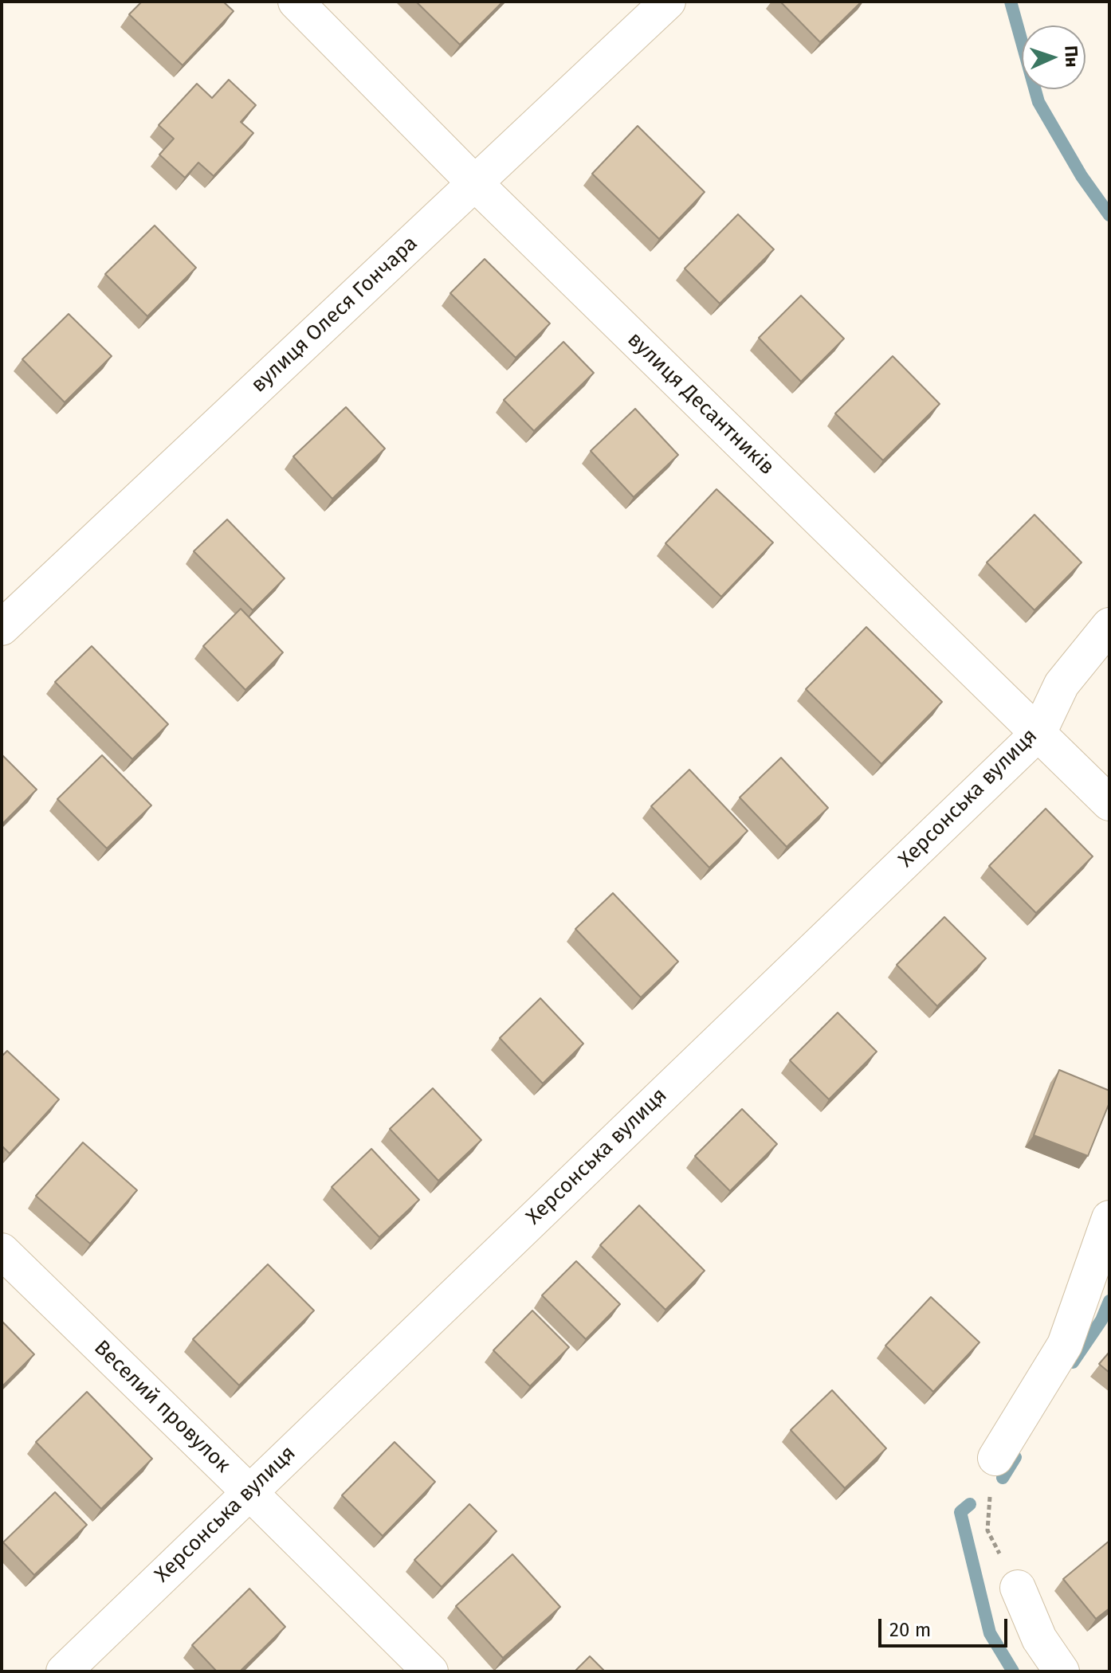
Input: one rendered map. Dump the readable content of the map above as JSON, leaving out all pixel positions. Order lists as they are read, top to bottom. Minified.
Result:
{"streets":{"street":["вулиця Олеся Гончара","вулиця Десантників","Херсонська вулиця","Веселий провулок"]},"crossings":[["вулиця Олеся Гончара","вулиця Десантників"],["вулиця Десантників","Херсонська вулиця"],["Херсонська вулиця","Веселий провулок"]],"scale_bar":"20 m","north":"right"}
